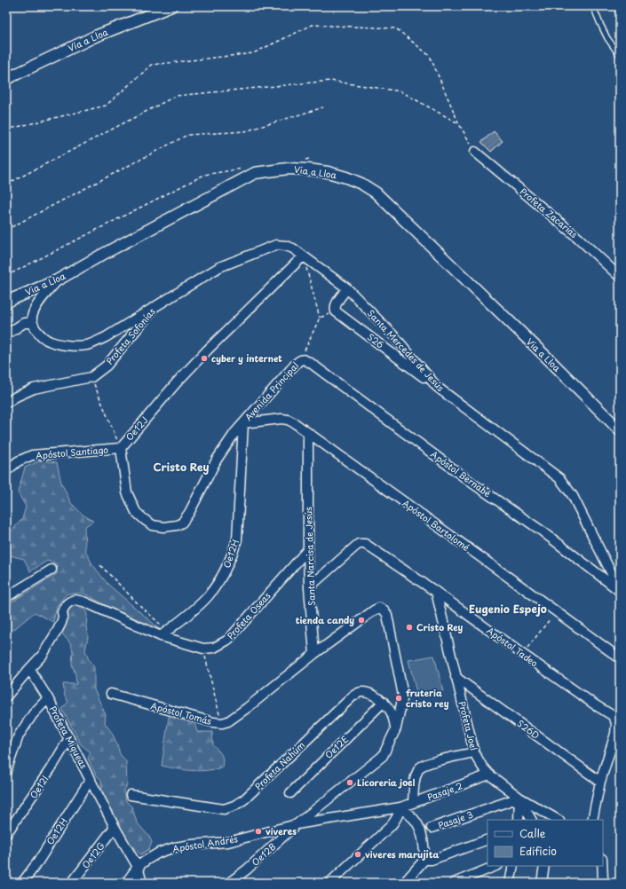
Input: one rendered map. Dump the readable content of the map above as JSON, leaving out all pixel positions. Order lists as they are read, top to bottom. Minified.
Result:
{"streets":{"street":["Vía a Lloa","Via a Lloa","Profeta Zacarías","Profeta Sofonías","S26","Santa Mercedes de Jesús","Avenida Principal","Oe12J","Apóstol Santiago","Apóstol Bernabé","Apóstol Bartolomé","Oe12H","Santa Narcisa de Jesús","Profeta Oseas","Apóstol Tadeo","Apóstol Tomás","Profeta Joel","S26D","Profeta Miqueas","Oe12E","Profeta Nahúm","Oe12l","Pasaje 2","Pasaje 3","Apóstol Andrés","Oe12B","Oe12G"]},"crossings":[["Profeta Sofonías","Santa Mercedes de Jesús"],["S26","Santa Mercedes de Jesús"],["Santa Mercedes de Jesús","Oe12J"],["Santa Mercedes de Jesús","Apóstol Bernabé"],["Avenida Principal","Oe12J"],["Avenida Principal","Apóstol Bernabé"],["Avenida Principal","Apóstol Bartolomé"],["Avenida Principal","Oe12H"],["Oe12J","Apóstol Santiago"],["Oe12J","Apóstol Bartolomé"],["Oe12J","Oe12H"],["Apóstol Bartolomé","Oe12H"],["Apóstol Bartolomé","Santa Narcisa de Jesús"],["Oe12H","Profeta Oseas"],["Oe12H","Profeta Miqueas"],["Santa Narcisa de Jesús","Profeta Oseas"],["Santa Narcisa de Jesús","Apóstol Tadeo"],["Santa Narcisa de Jesús","Apóstol Tomás"],["Profeta Oseas","Profeta Miqueas"],["Apóstol Tadeo","Profeta Joel"],["Apóstol Tadeo","S26D"],["Profeta Joel","S26D"],["Profeta Joel","Pasaje 2"],["Profeta Joel","Pasaje 3"],["Profeta Miqueas","Oe12l"],["Profeta Miqueas","Apóstol Andrés"],["Profeta Miqueas","Oe12G"],["Oe12E","Profeta Nahúm"],["Apóstol Andrés","Oe12B"]],"districts":["Cristo Rey","Eugenio Espejo"],"places":["cyber y internet","tienda candy","Cristo Rey","fruteria cristo rey","Licoreria joel","viveres","viveres marujita"],"legend":["Calle","Edificio"]}
